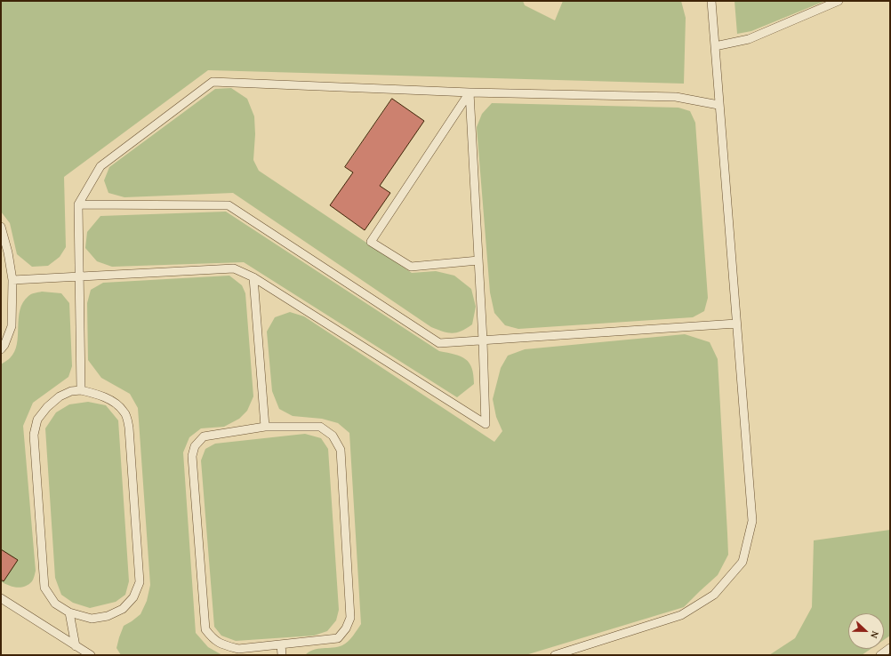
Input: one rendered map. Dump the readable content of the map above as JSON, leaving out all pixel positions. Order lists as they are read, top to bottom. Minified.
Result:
{"north":"right"}
